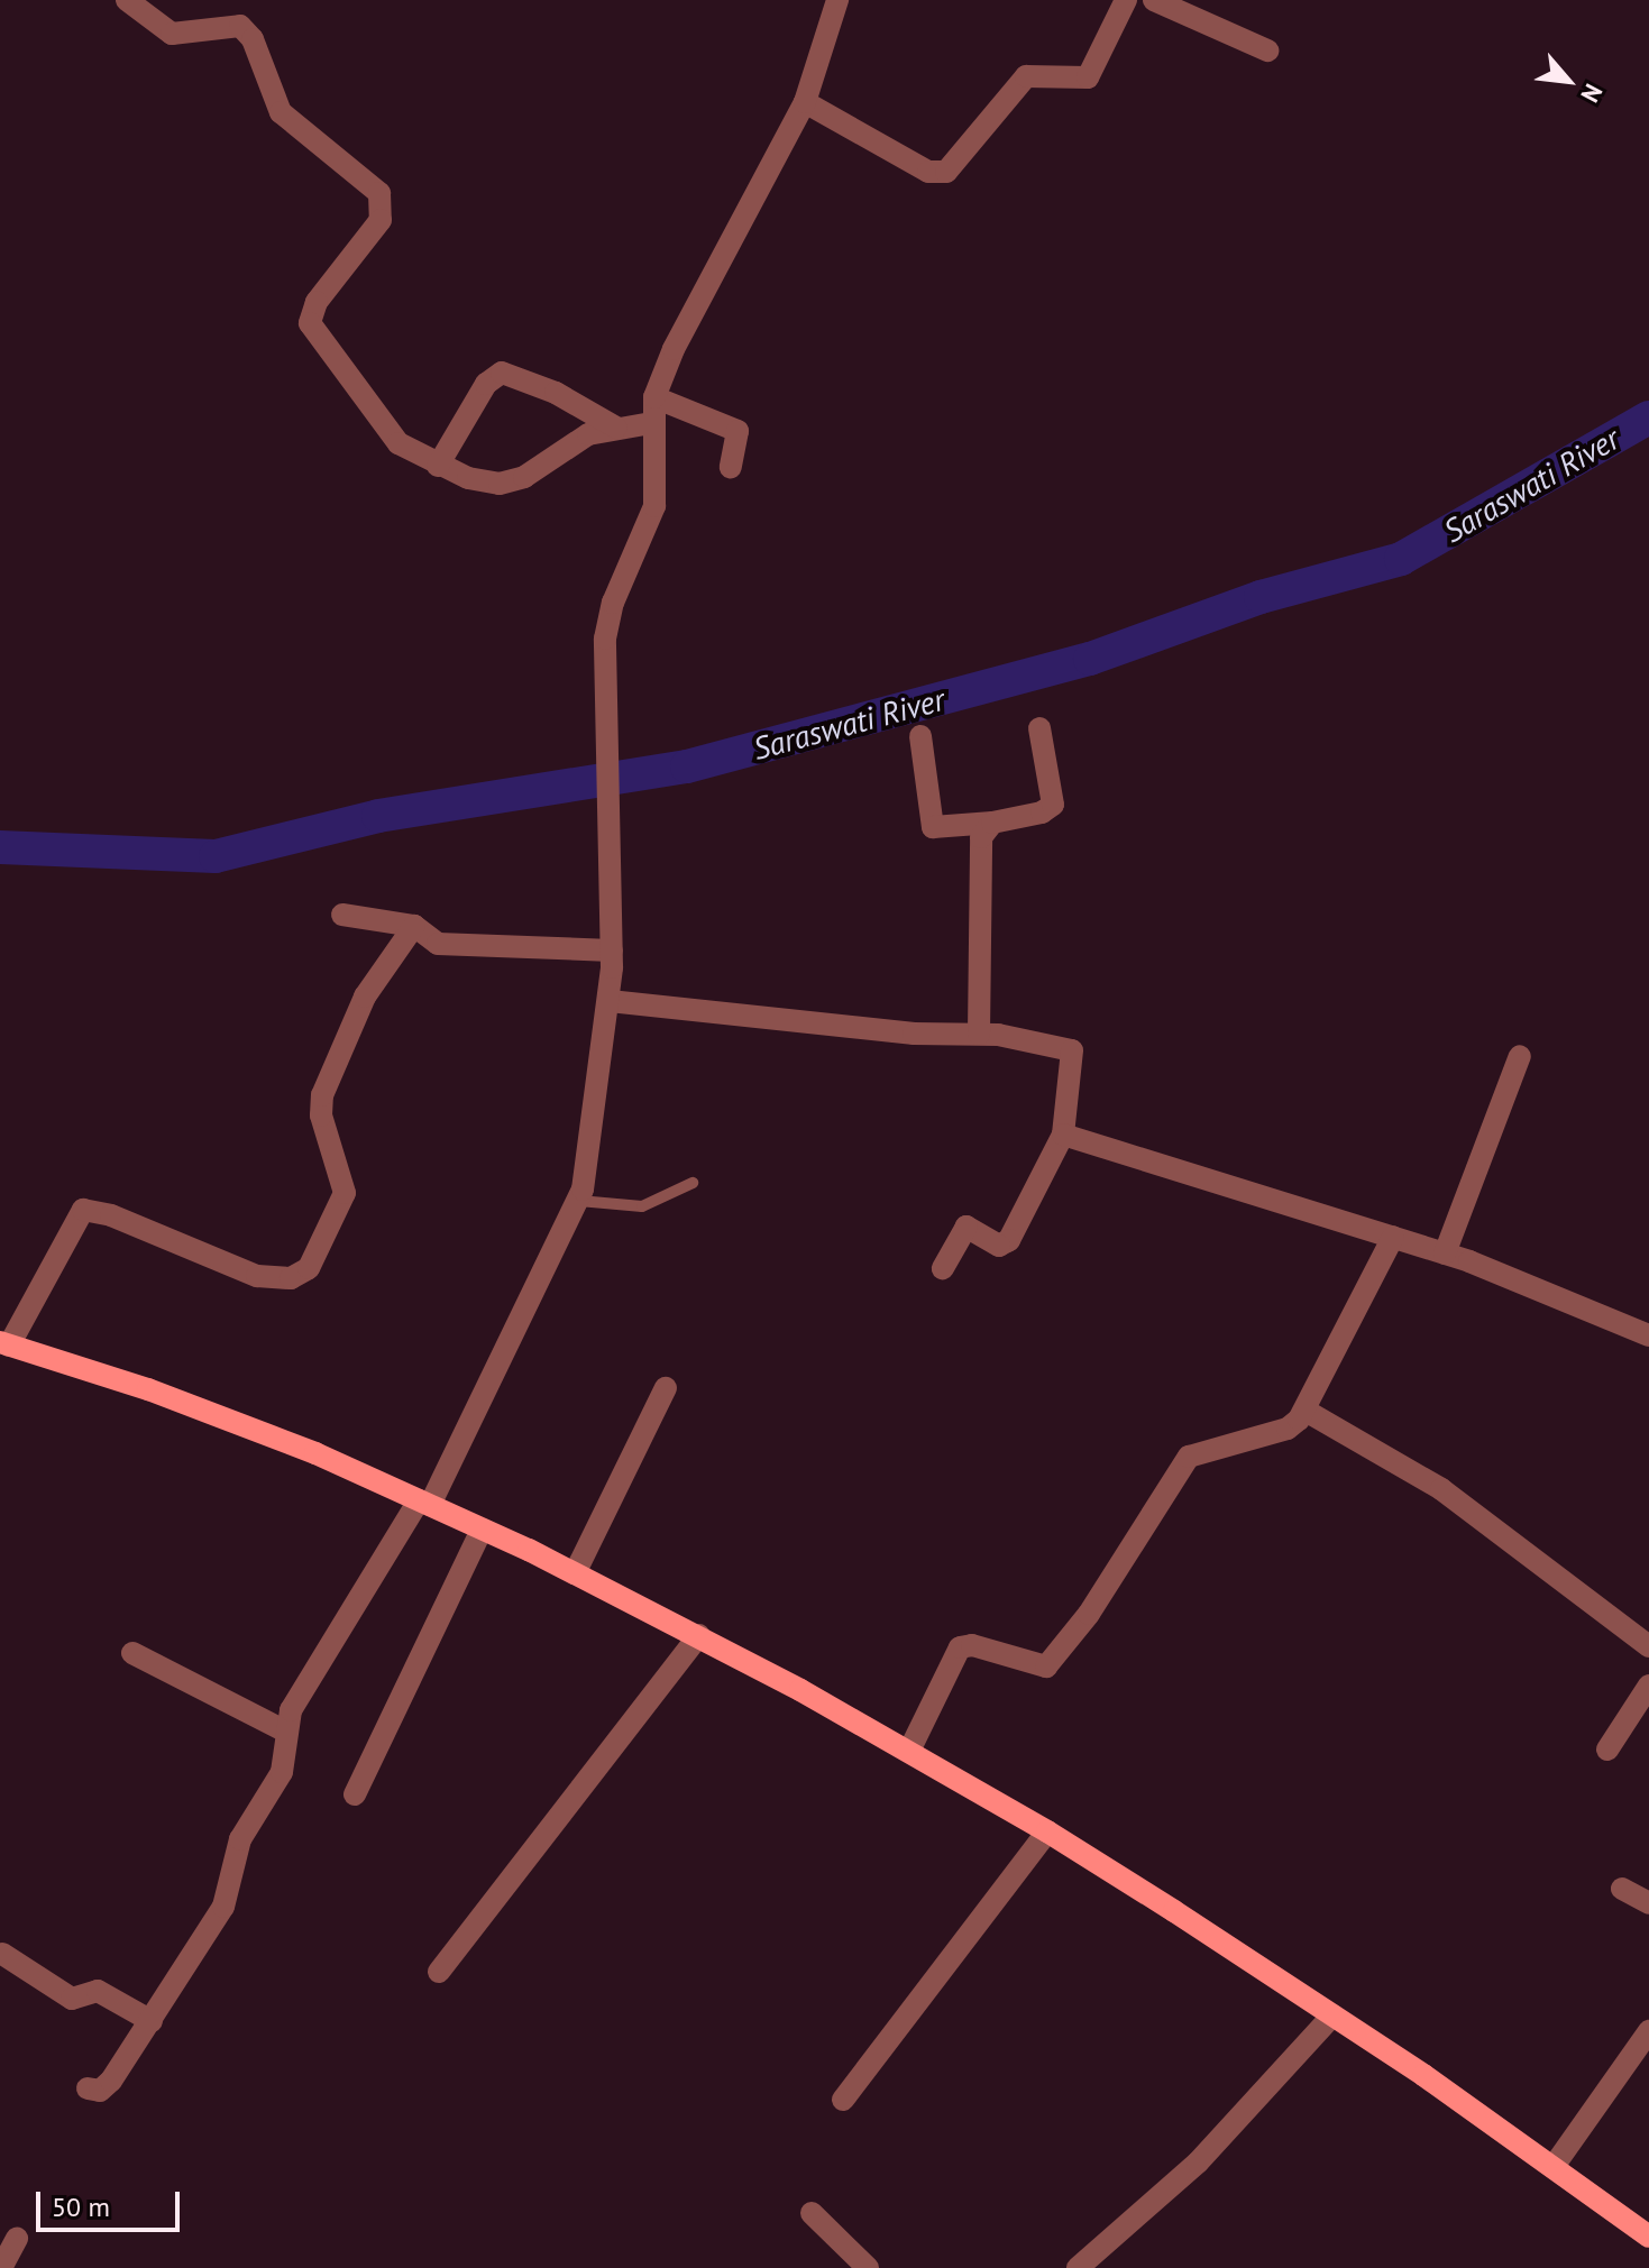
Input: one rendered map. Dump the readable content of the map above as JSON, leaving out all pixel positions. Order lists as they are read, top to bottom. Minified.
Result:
{"water":["Saraswati River"],"scale_bar":"50 m","north":"bottom right"}
